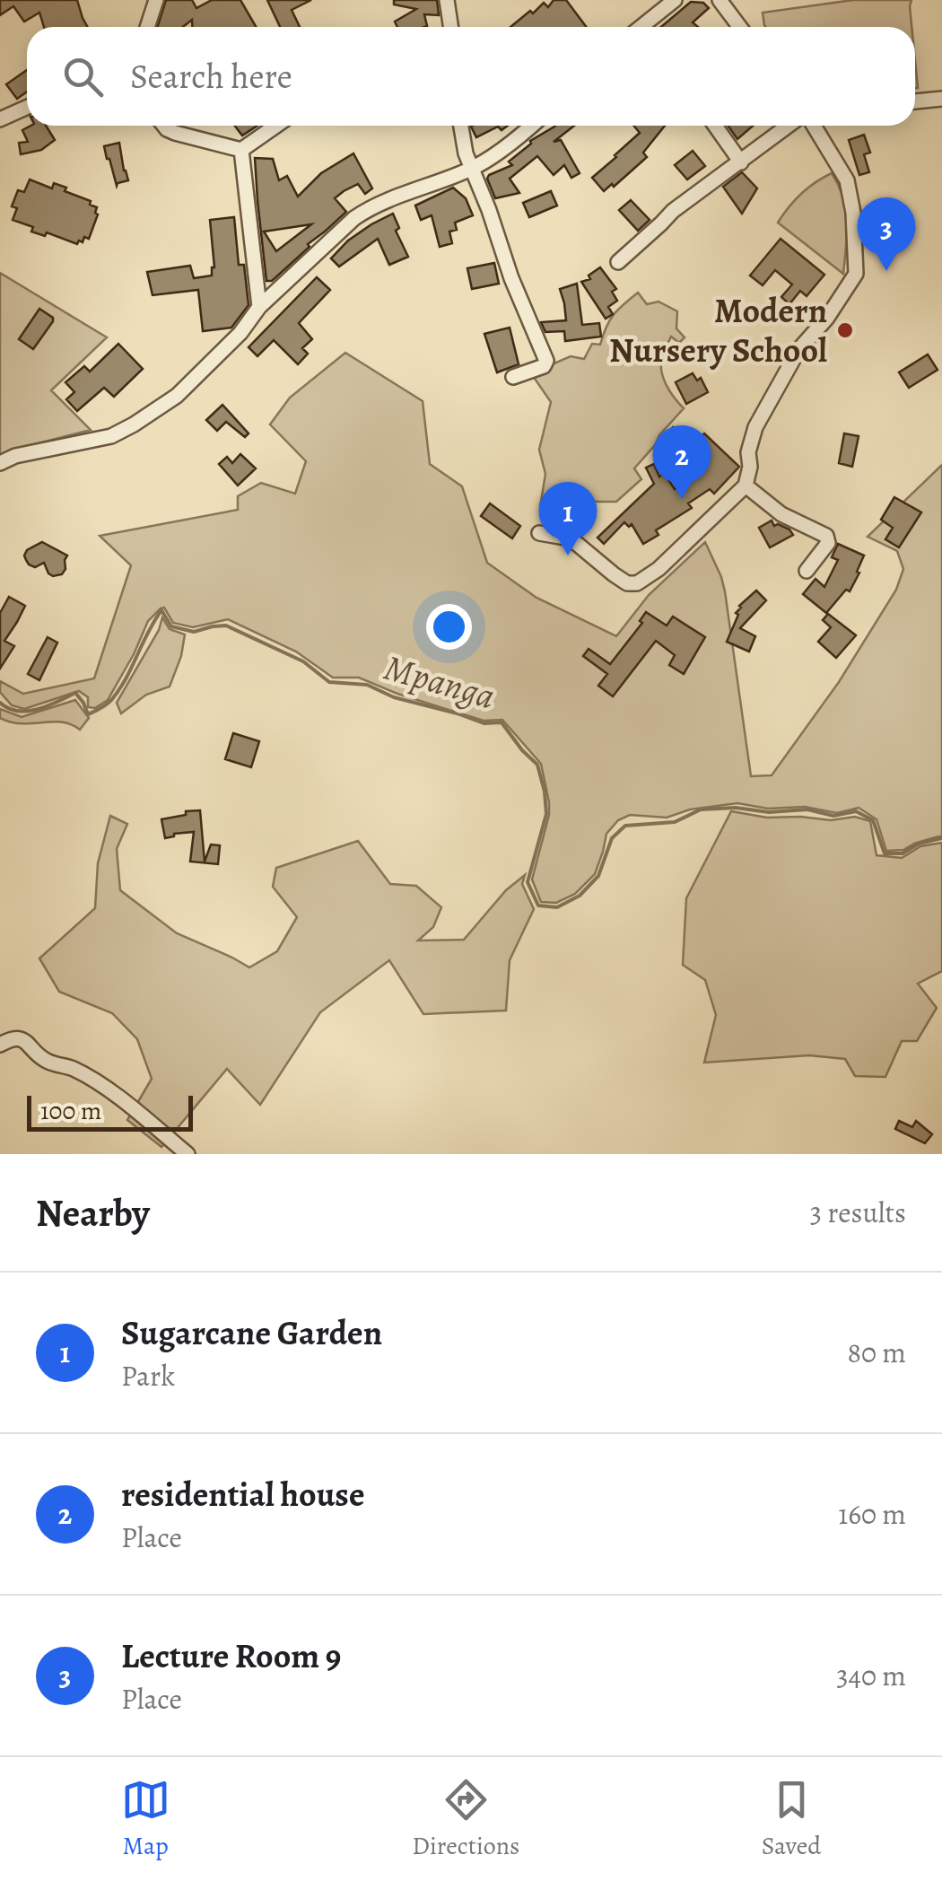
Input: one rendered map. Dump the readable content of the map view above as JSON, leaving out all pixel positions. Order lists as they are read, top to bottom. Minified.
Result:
{"water":["Mpanga"],"places":["Modern Nursery School"],"scale_bar":"100 m","page":{"search":"Search here","pins":["3","2","1"],"scale":"100 m","heading":["Nearby","3 results"],"list":[{"mark":"1","name":"Sugarcane Garden","note":"Park","value":"80 m"},{"mark":"2","name":"residential house","note":"Place","value":"160 m"},{"mark":"3","name":"Lecture Room 9","note":"Place","value":"340 m"}],"nav":["Map","Directions","Saved"]}}
